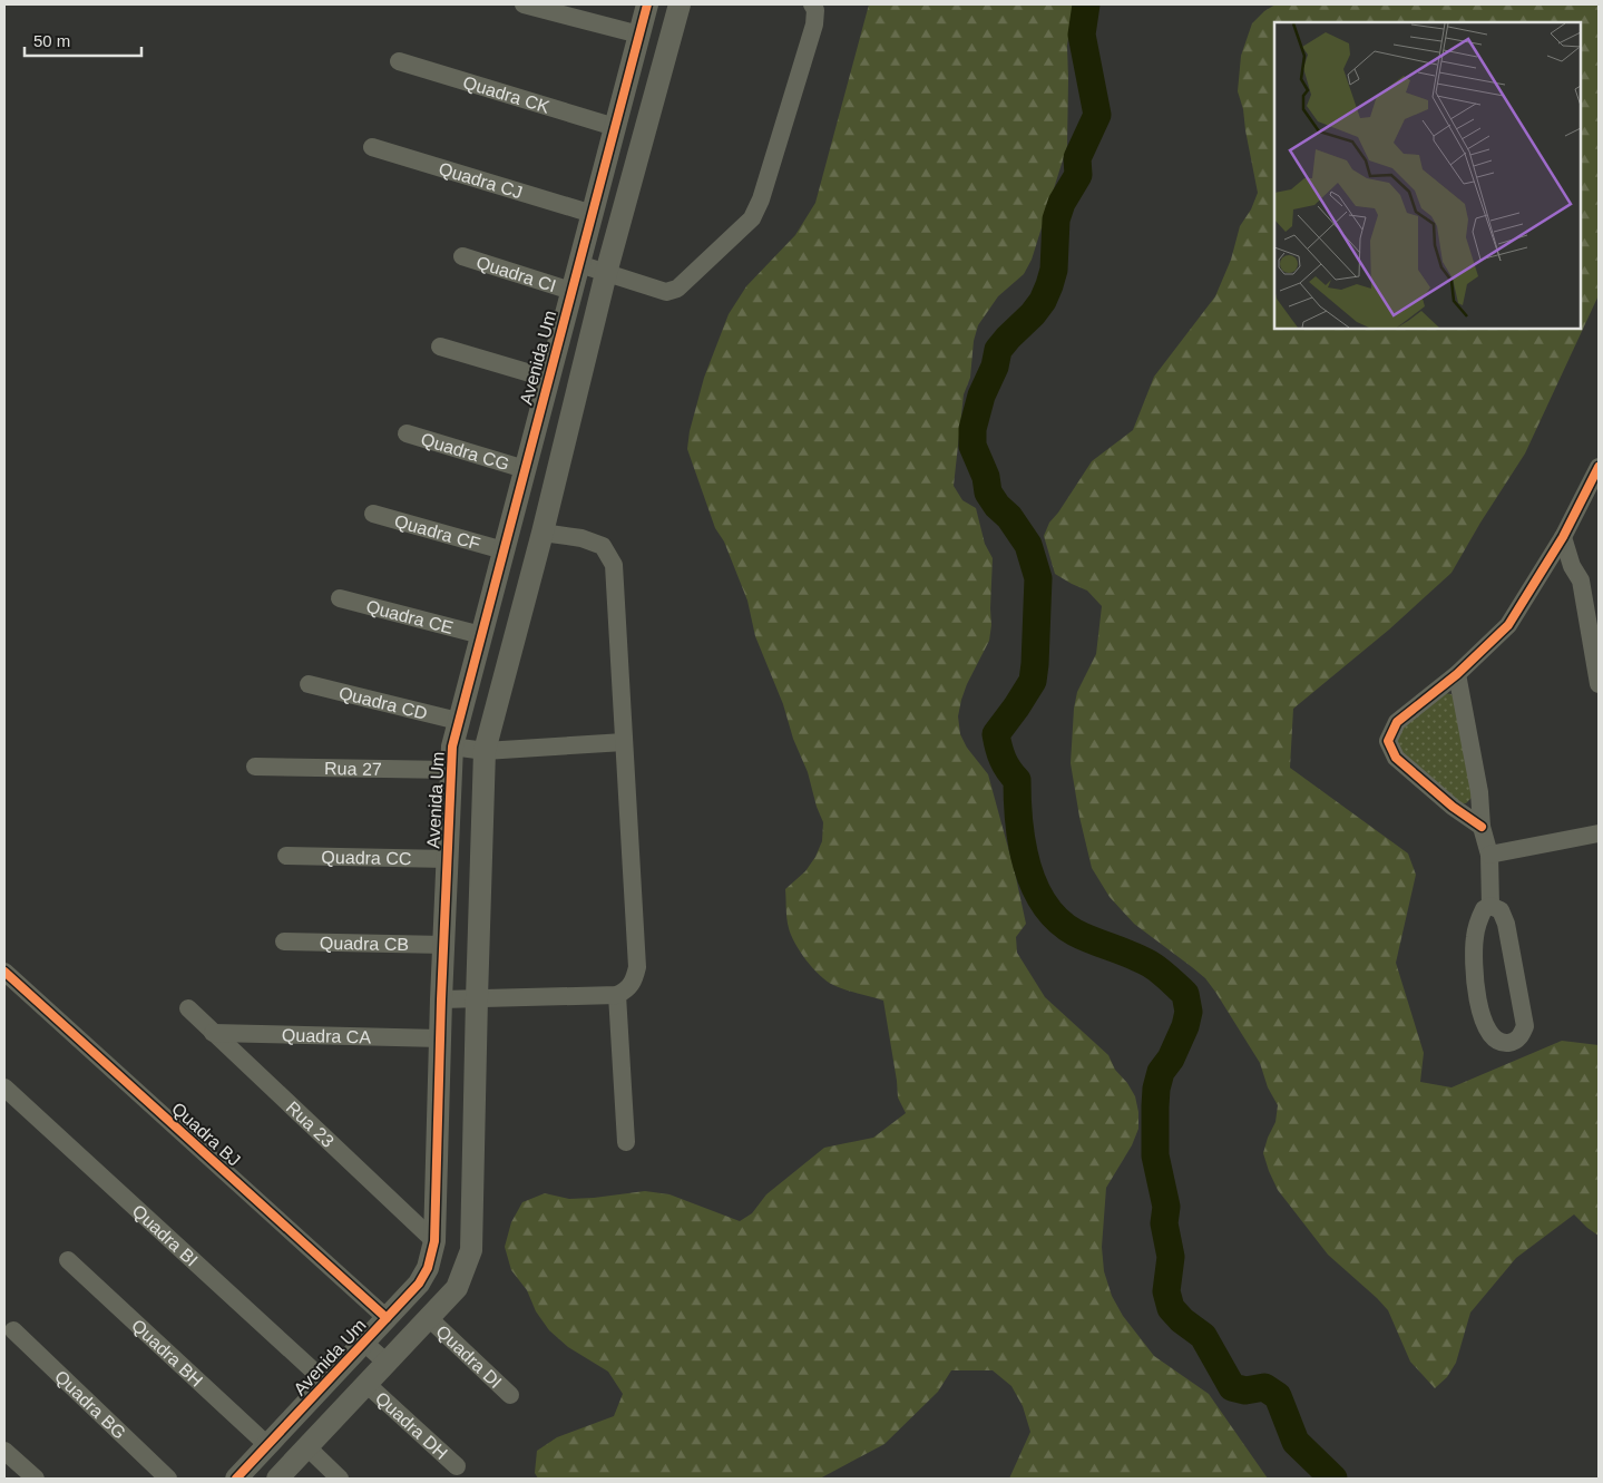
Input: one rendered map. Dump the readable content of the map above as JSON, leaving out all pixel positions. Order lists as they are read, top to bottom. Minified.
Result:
{"streets":{"street":["Quadra CK","Quadra CJ","Quadra CI","Avenida Um","Quadra CG","Quadra CF","Quadra CE","Quadra CD","Rua 27","Quadra CC","Quadra CB","Quadra CA","Rua 23","Quadra BJ","Quadra BI","Quadra BH","Quadra DI","Quadra BG","Quadra DH"]},"crossings":[["Quadra CK","Avenida Um"],["Quadra CJ","Avenida Um"],["Quadra CI","Avenida Um"],["Avenida Um","Quadra CG"],["Avenida Um","Quadra CF"],["Avenida Um","Quadra CE"],["Avenida Um","Quadra CD"],["Avenida Um","Rua 27"],["Avenida Um","Quadra CC"],["Avenida Um","Quadra CB"],["Avenida Um","Quadra CA"],["Avenida Um","Rua 23"],["Avenida Um","Quadra BJ"],["Avenida Um","Quadra BI"],["Avenida Um","Quadra BH"],["Quadra CA","Rua 23"]],"scale_bar":"50 m"}
